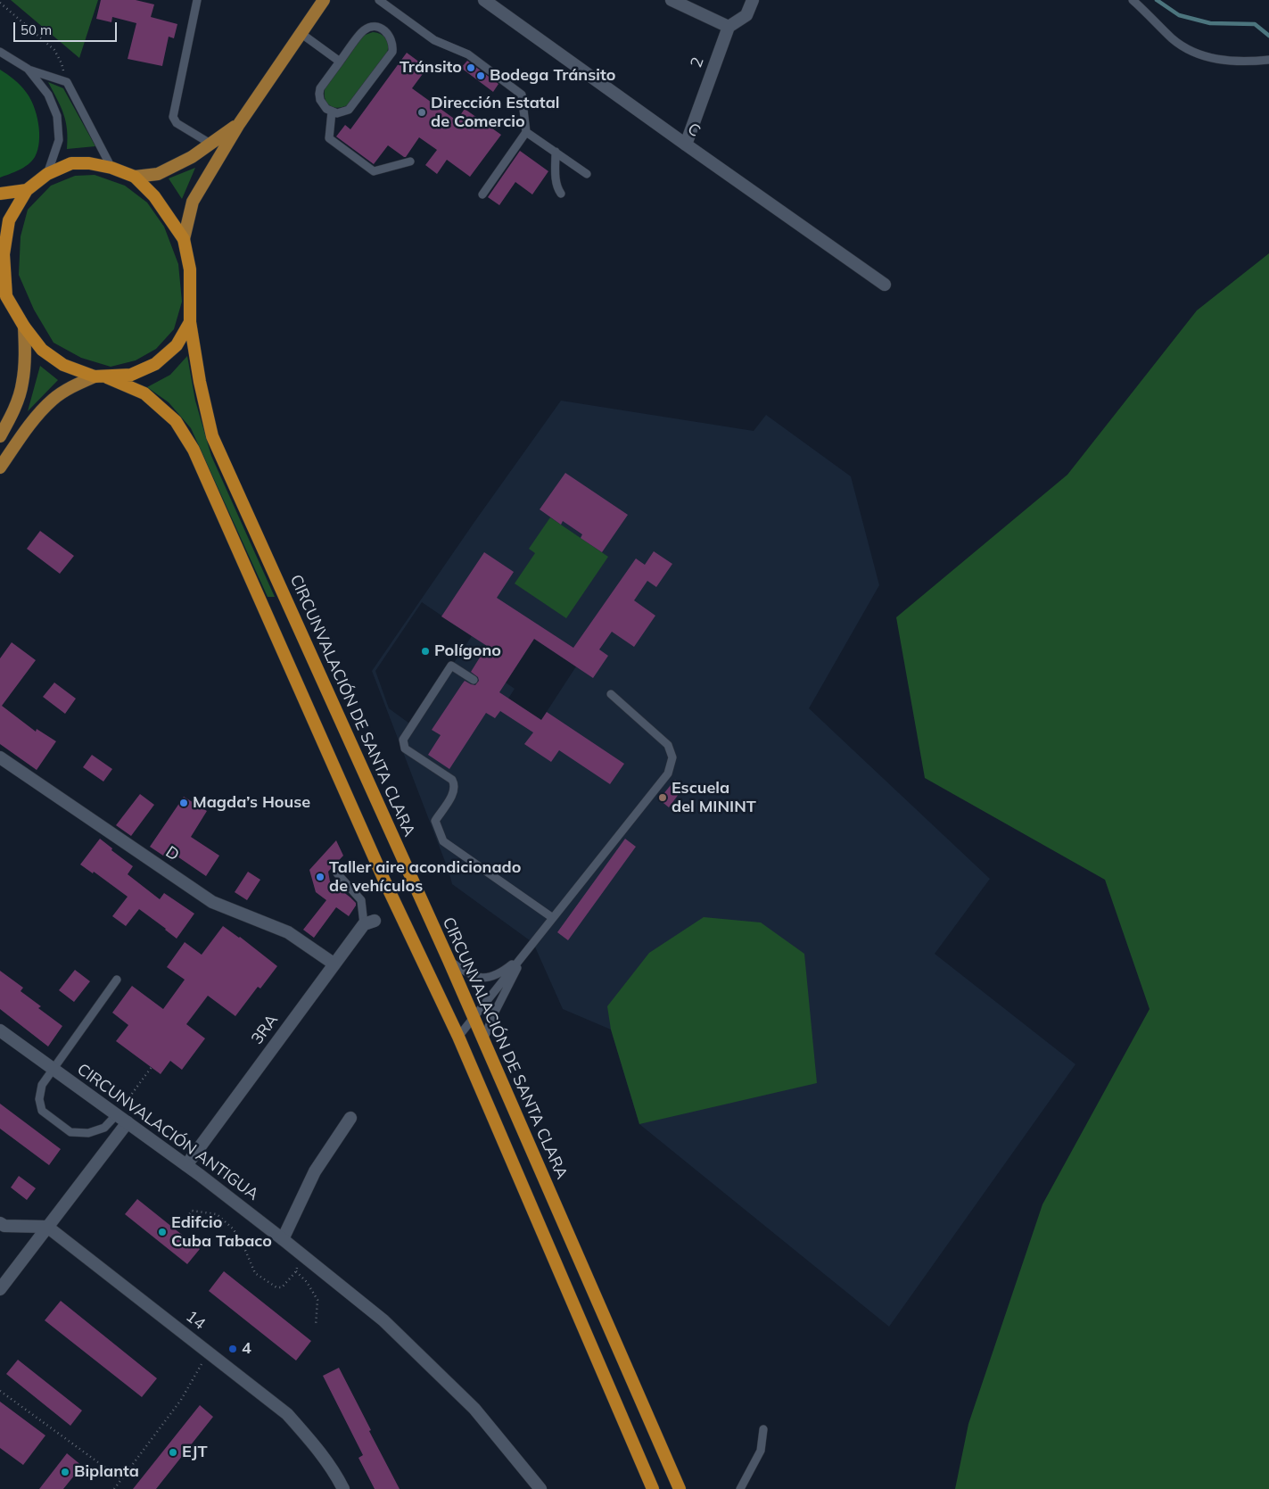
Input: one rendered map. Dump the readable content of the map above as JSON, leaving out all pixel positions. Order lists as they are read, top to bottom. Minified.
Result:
{"streets":{"highway":["CIRCUNVALACIÓN DE SANTA CLARA"],"street":["2","C","D","3RA","CIRCUNVALACIÓN ANTIGUA","14"]},"crossings":[["2","C"],["D","3RA"],["3RA","CIRCUNVALACIÓN ANTIGUA"]],"places":["Tránsito","Bodega Tránsito","Dirección Estatal de Comercio","Polígono","Escuela del MININT","Magda’s House","Taller aire acondicionado de vehículos","Edifcio Cuba Tabaco","4","EJT","Biplanta"],"scale_bar":"50 m"}
